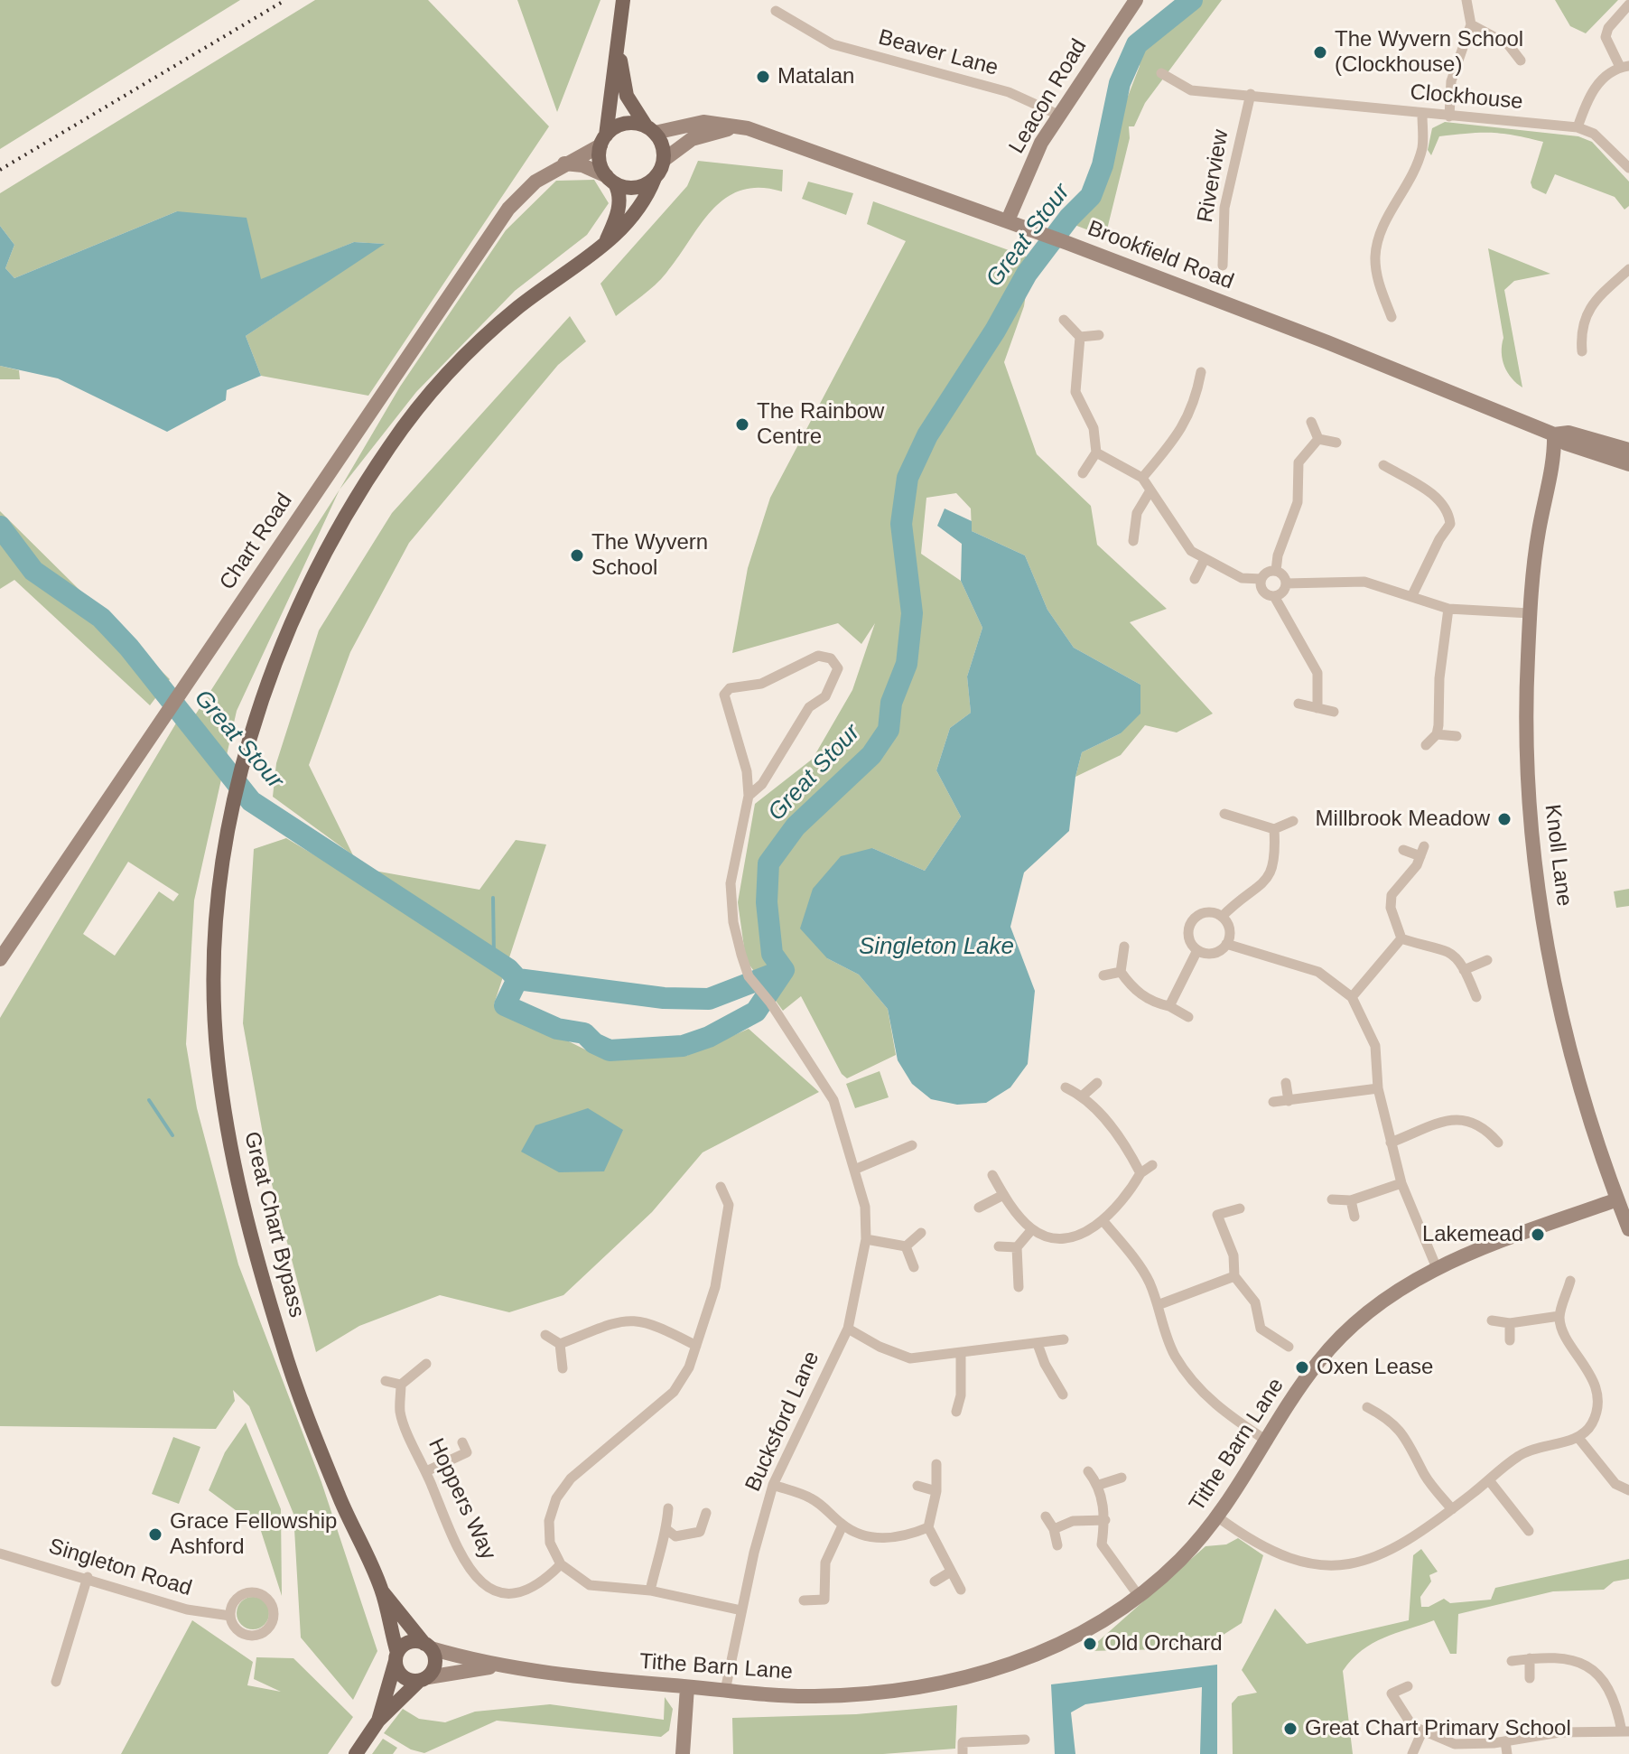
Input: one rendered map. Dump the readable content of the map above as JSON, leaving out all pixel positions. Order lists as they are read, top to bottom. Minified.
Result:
{"streets":{"main road":["Great Chart Bypass"],"street":["Beaver Lane","Leacon Road","Clockhouse","Riverview","Brookfield Road","Chart Road","Knoll Lane","Bucksford Lane","Tithe Barn Lane","Hoppers Way","Singleton Road"]},"crossings":[["Beaver Lane","Leacon Road"],["Leacon Road","Brookfield Road"],["Clockhouse","Riverview"],["Brookfield Road","Chart Road"],["Brookfield Road","Knoll Lane"],["Brookfield Road","Great Chart Bypass"],["Chart Road","Great Chart Bypass"],["Knoll Lane","Tithe Barn Lane"],["Great Chart Bypass","Tithe Barn Lane"],["Bucksford Lane","Tithe Barn Lane"]],"water":["Great Stour","Singleton Lake"],"places":["The Wyvern School (Clockhouse)","Matalan","The Rainbow Centre","The Wyvern School","Millbrook Meadow","Lakemead","Oxen Lease","Grace Fellowship Ashford","Old Orchard","Great Chart Primary School"]}
